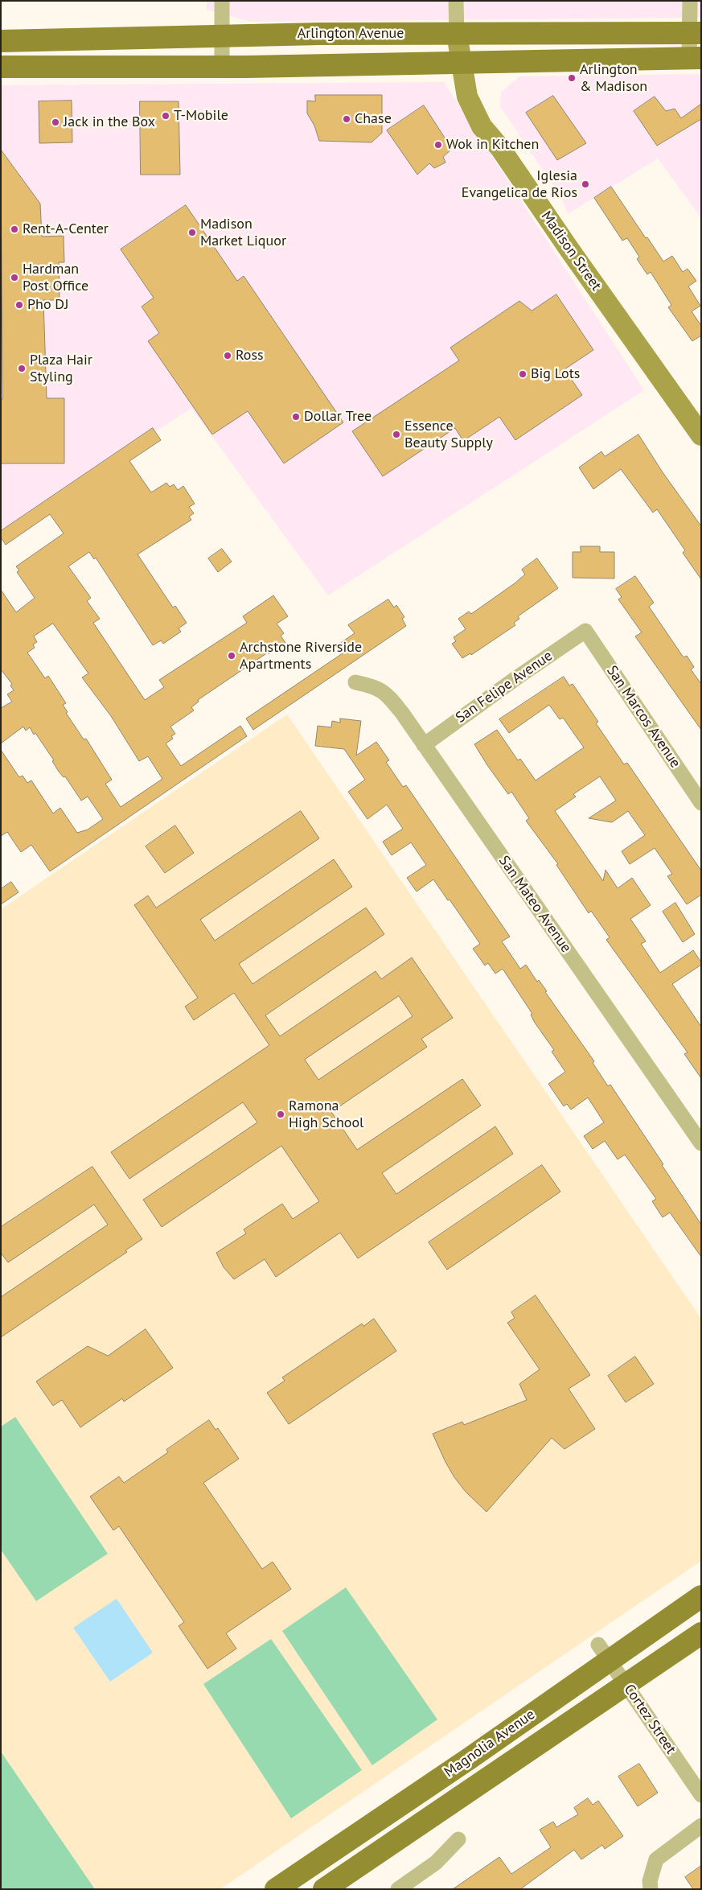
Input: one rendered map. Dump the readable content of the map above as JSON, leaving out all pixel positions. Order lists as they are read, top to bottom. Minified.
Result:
{"streets":{"main road":["Arlington Avenue","Madison Street","Magnolia Avenue"],"street":["San Felipe Avenue","San Marcos Avenue","San Mateo Avenue","Cortez Street"]},"crossings":[["Arlington Avenue","Madison Street"],["San Felipe Avenue","San Marcos Avenue"],["San Felipe Avenue","San Mateo Avenue"],["Cortez Street","Magnolia Avenue"]],"places":["Arlington & Madison","T-Mobile","Chase","Jack in the Box","Wok in Kitchen","Iglesia Evangelica de Rios","Rent-A-Center","Madison Market Liquor","Hardman Post Office","Pho DJ","Ross","Plaza Hair Styling","Big Lots","Dollar Tree","Essence Beauty Supply","Archstone Riverside Apartments","Ramona High School"]}
